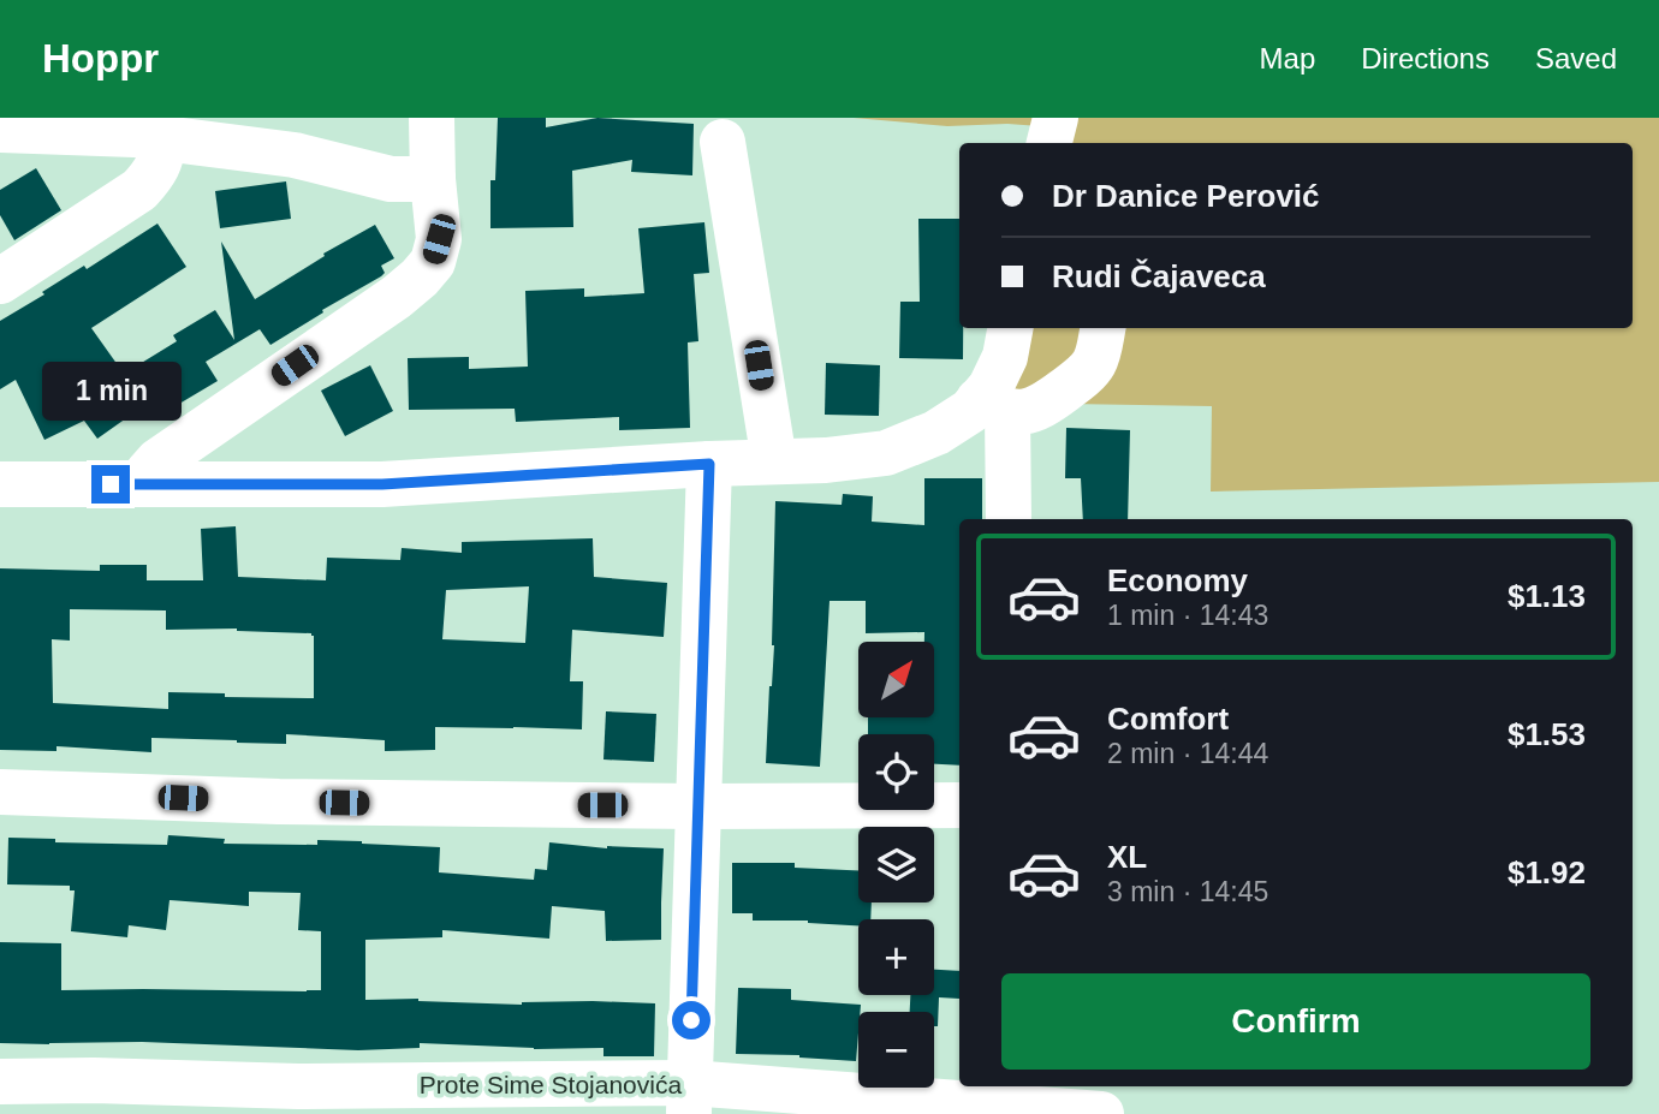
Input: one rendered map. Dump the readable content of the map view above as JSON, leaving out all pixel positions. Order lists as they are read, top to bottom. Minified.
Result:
{"streets":{"street":["Prote Sime Stojanovića"]},"north":"top right","page":{"header":"Hoppr","nav":["Map","Directions","Saved"],"banner":["Dr Danice Perović","Rudi Čajaveca"],"bubble":"1 min","list":[{"name":"Economy","note":"1 min · 14:43","value":"$1.13"},{"name":"Comfort","note":"2 min · 14:44","value":"$1.53"},{"name":"XL","note":"3 min · 14:45","value":"$1.92"}],"map_buttons":["+","−"],"buttons":"Confirm"}}
